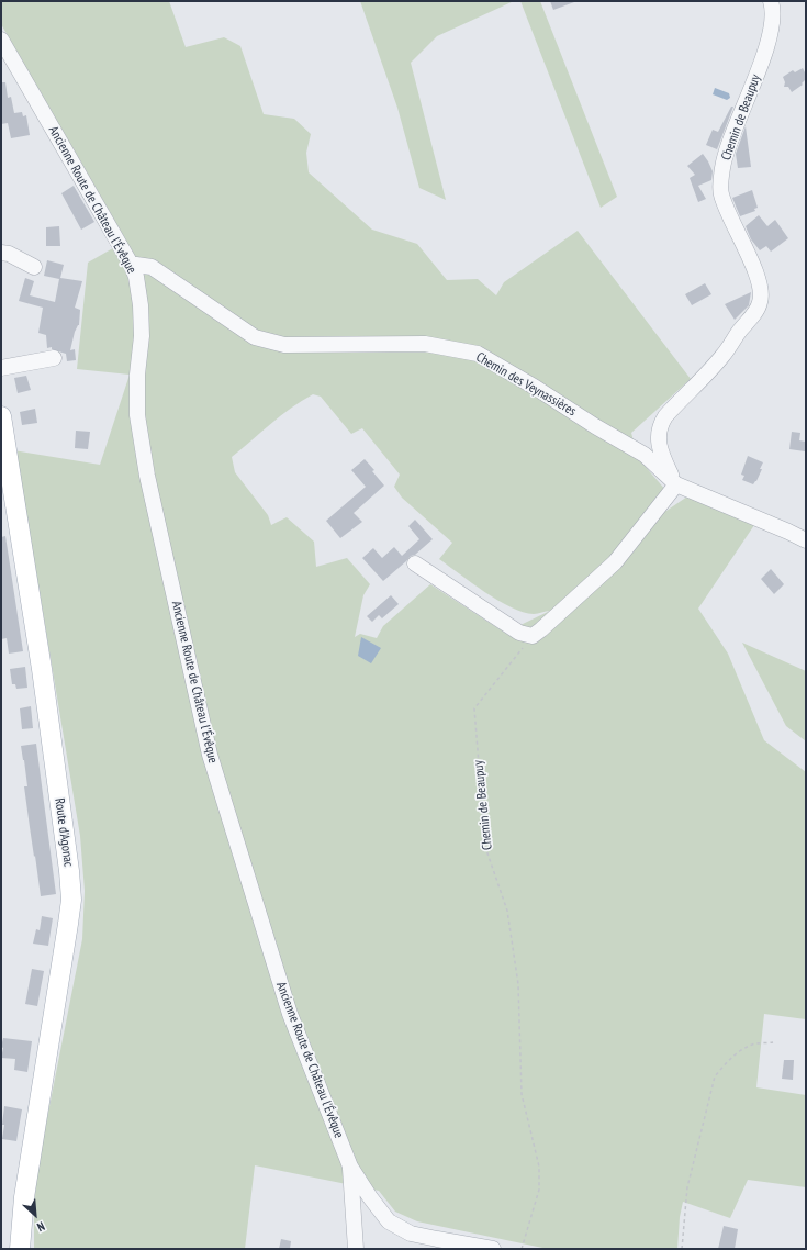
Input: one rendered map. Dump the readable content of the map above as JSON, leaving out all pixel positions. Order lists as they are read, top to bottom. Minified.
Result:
{"streets":{"main road":["Route d'Agonac"],"street":["Chemin de Beaupuy","Ancienne Route de Château l'Évêque","Chemin des Veynassières"]},"crossings":[["Chemin de Beaupuy","Chemin des Veynassières"],["Ancienne Route de Château l'Évêque","Chemin des Veynassières"]],"north":"bottom right"}
